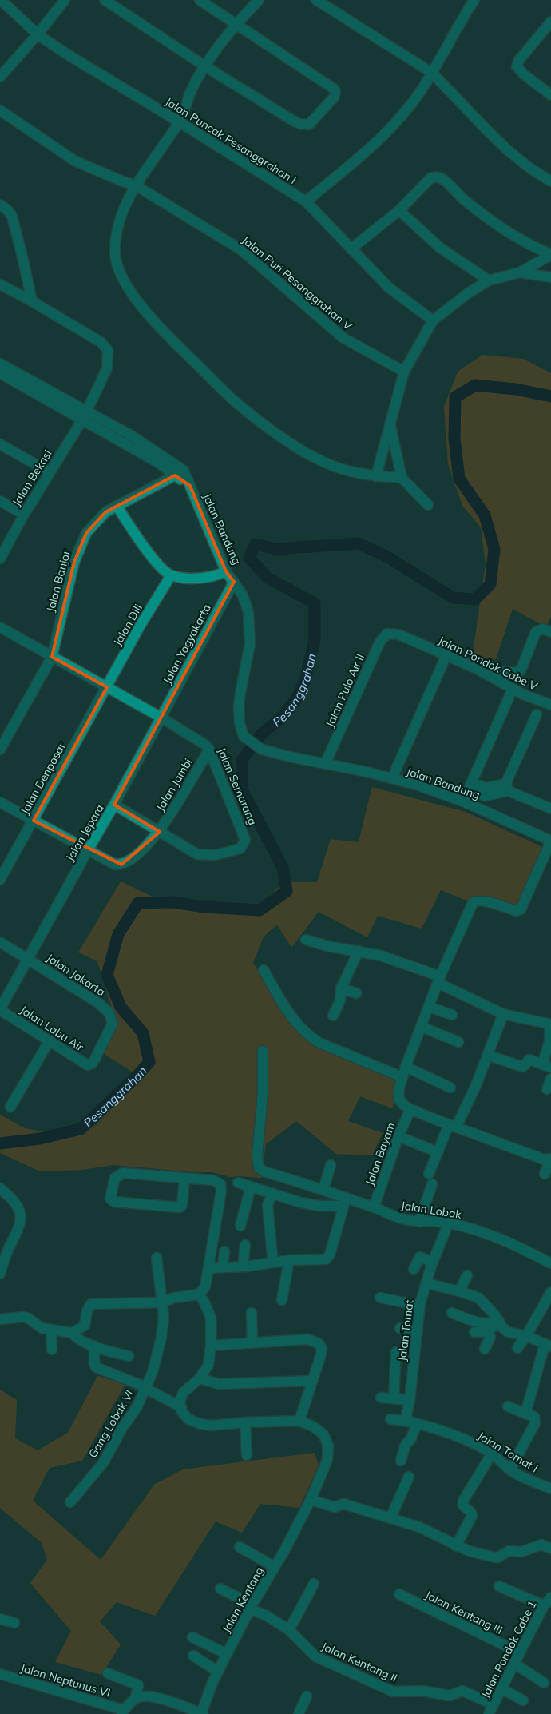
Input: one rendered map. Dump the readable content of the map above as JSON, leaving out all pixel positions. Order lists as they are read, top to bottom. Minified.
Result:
{"streets":{"street":["Jalan Puncak Pesanggrahan I","Jalan Puri Pesanggrahan V","Jalan Bekasi","Jalan Bandung","Jalan Banjar","Jalan Dili","Jalan Yogyakarta","Jalan Pondok Cabe V","Jalan Pulo Air II","Jalan Denpasar","Jalan Jambi","Jalan Semarang","Jalan Jepara","Jalan Jakarta","Jalan Labu Air","Jalan Bayam","Jalan Lobak","Jalan Tomat","Gang Lobak VI","Jalan Tomat I","Jalan Kentang","Jalan Kentang III","Jalan Pondok Cabe 1","Jalan Kentang II","Jalan Neptunus VI"]},"crossings":[["Jalan Bekasi","Jalan Bandung"],["Jalan Bandung","Jalan Banjar"],["Jalan Bandung","Jalan Yogyakarta"],["Jalan Bandung","Jalan Pulo Air II"],["Jalan Bandung","Jalan Bayam"],["Jalan Banjar","Jalan Semarang"],["Jalan Dili","Jalan Denpasar"],["Jalan Dili","Jalan Semarang"],["Jalan Yogyakarta","Jalan Semarang"],["Jalan Yogyakarta","Jalan Jepara"],["Jalan Pondok Cabe V","Jalan Pulo Air II"],["Jalan Denpasar","Jalan Semarang"],["Jalan Jambi","Jalan Semarang"],["Jalan Jambi","Jalan Jepara"],["Jalan Semarang","Jalan Jepara"],["Jalan Jepara","Jalan Jakarta"],["Jalan Jepara","Jalan Labu Air"],["Jalan Jakarta","Jalan Labu Air"],["Jalan Bayam","Jalan Lobak"],["Jalan Lobak","Jalan Tomat"],["Jalan Tomat","Jalan Tomat I"],["Jalan Kentang","Jalan Kentang II"],["Jalan Kentang III","Jalan Pondok Cabe 1"],["Jalan Pondok Cabe 1","Jalan Kentang II"]],"water":["Pesanggrahan"]}
